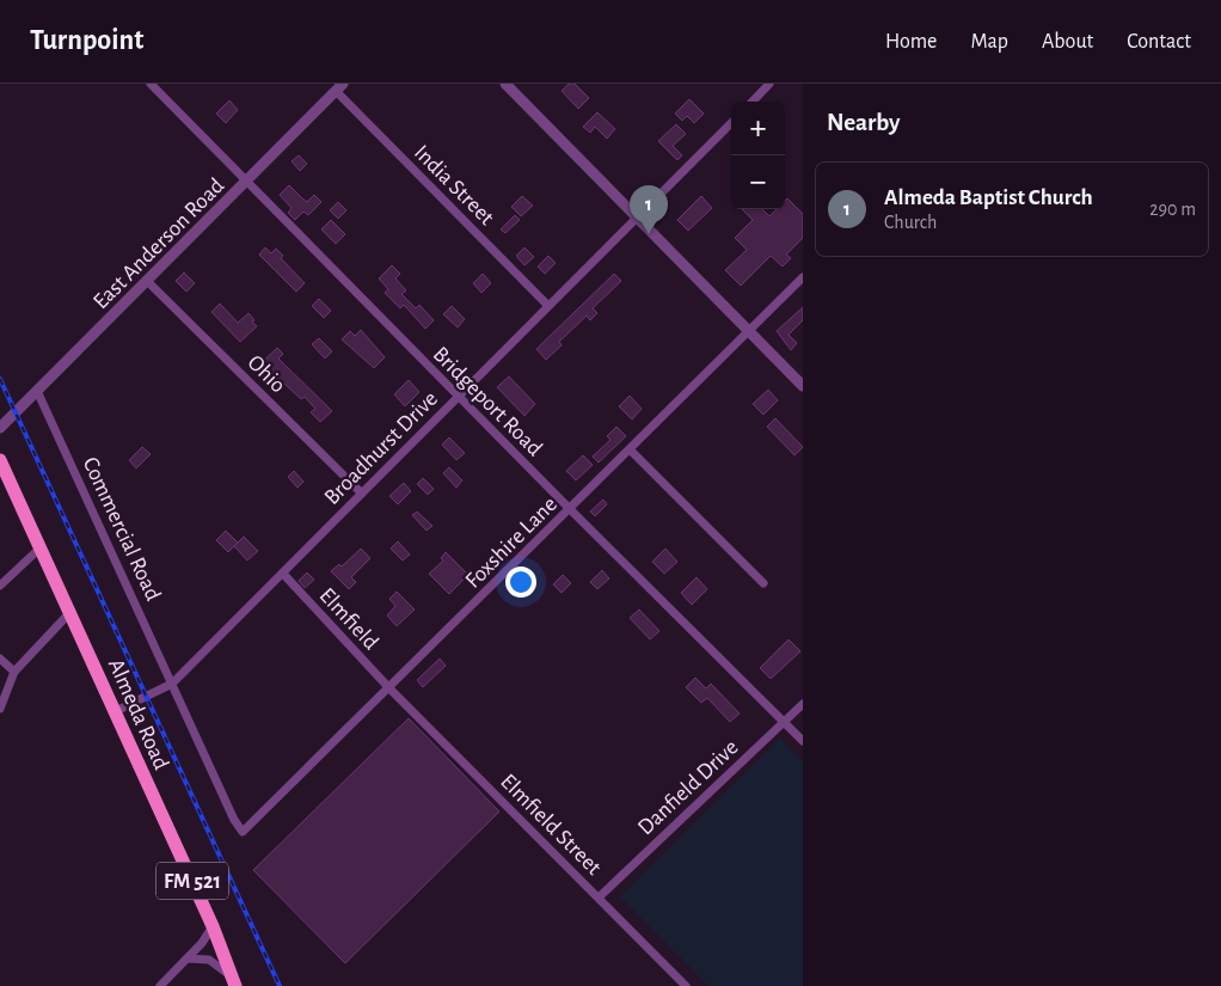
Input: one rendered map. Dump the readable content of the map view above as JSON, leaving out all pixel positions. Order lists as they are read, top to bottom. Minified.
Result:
{"streets":{"main road":["Almeda Road","FM 521"],"street":["India Street","East Anderson Road","Ohio","Bridgeport Road","Broadhurst Drive","Commercial Road","Foxshire Lane","Elmfield","Danfield Drive","Elmfield Street"]},"crossings":[["India Street","East Anderson Road"],["India Street","Broadhurst Drive"],["East Anderson Road","Ohio"],["East Anderson Road","Bridgeport Road"],["East Anderson Road","Commercial Road"],["Ohio","Broadhurst Drive"],["Bridgeport Road","Broadhurst Drive"],["Bridgeport Road","Foxshire Lane"],["Bridgeport Road","Danfield Drive"],["Broadhurst Drive","Commercial Road"],["Broadhurst Drive","Elmfield"],["Broadhurst Drive","Almeda Road"],["Commercial Road","Foxshire Lane"],["Foxshire Lane","Elmfield"],["Foxshire Lane","Elmfield Street"],["Elmfield","Elmfield Street"],["Danfield Drive","Elmfield Street"]],"page":{"header":"Turnpoint","nav":["Home","Map","About","Contact"],"heading":"Nearby","map_buttons":["+","−"],"list":[{"mark":"1","name":"Almeda Baptist Church","note":"Church","value":"290 m"}],"pins":"1"}}
